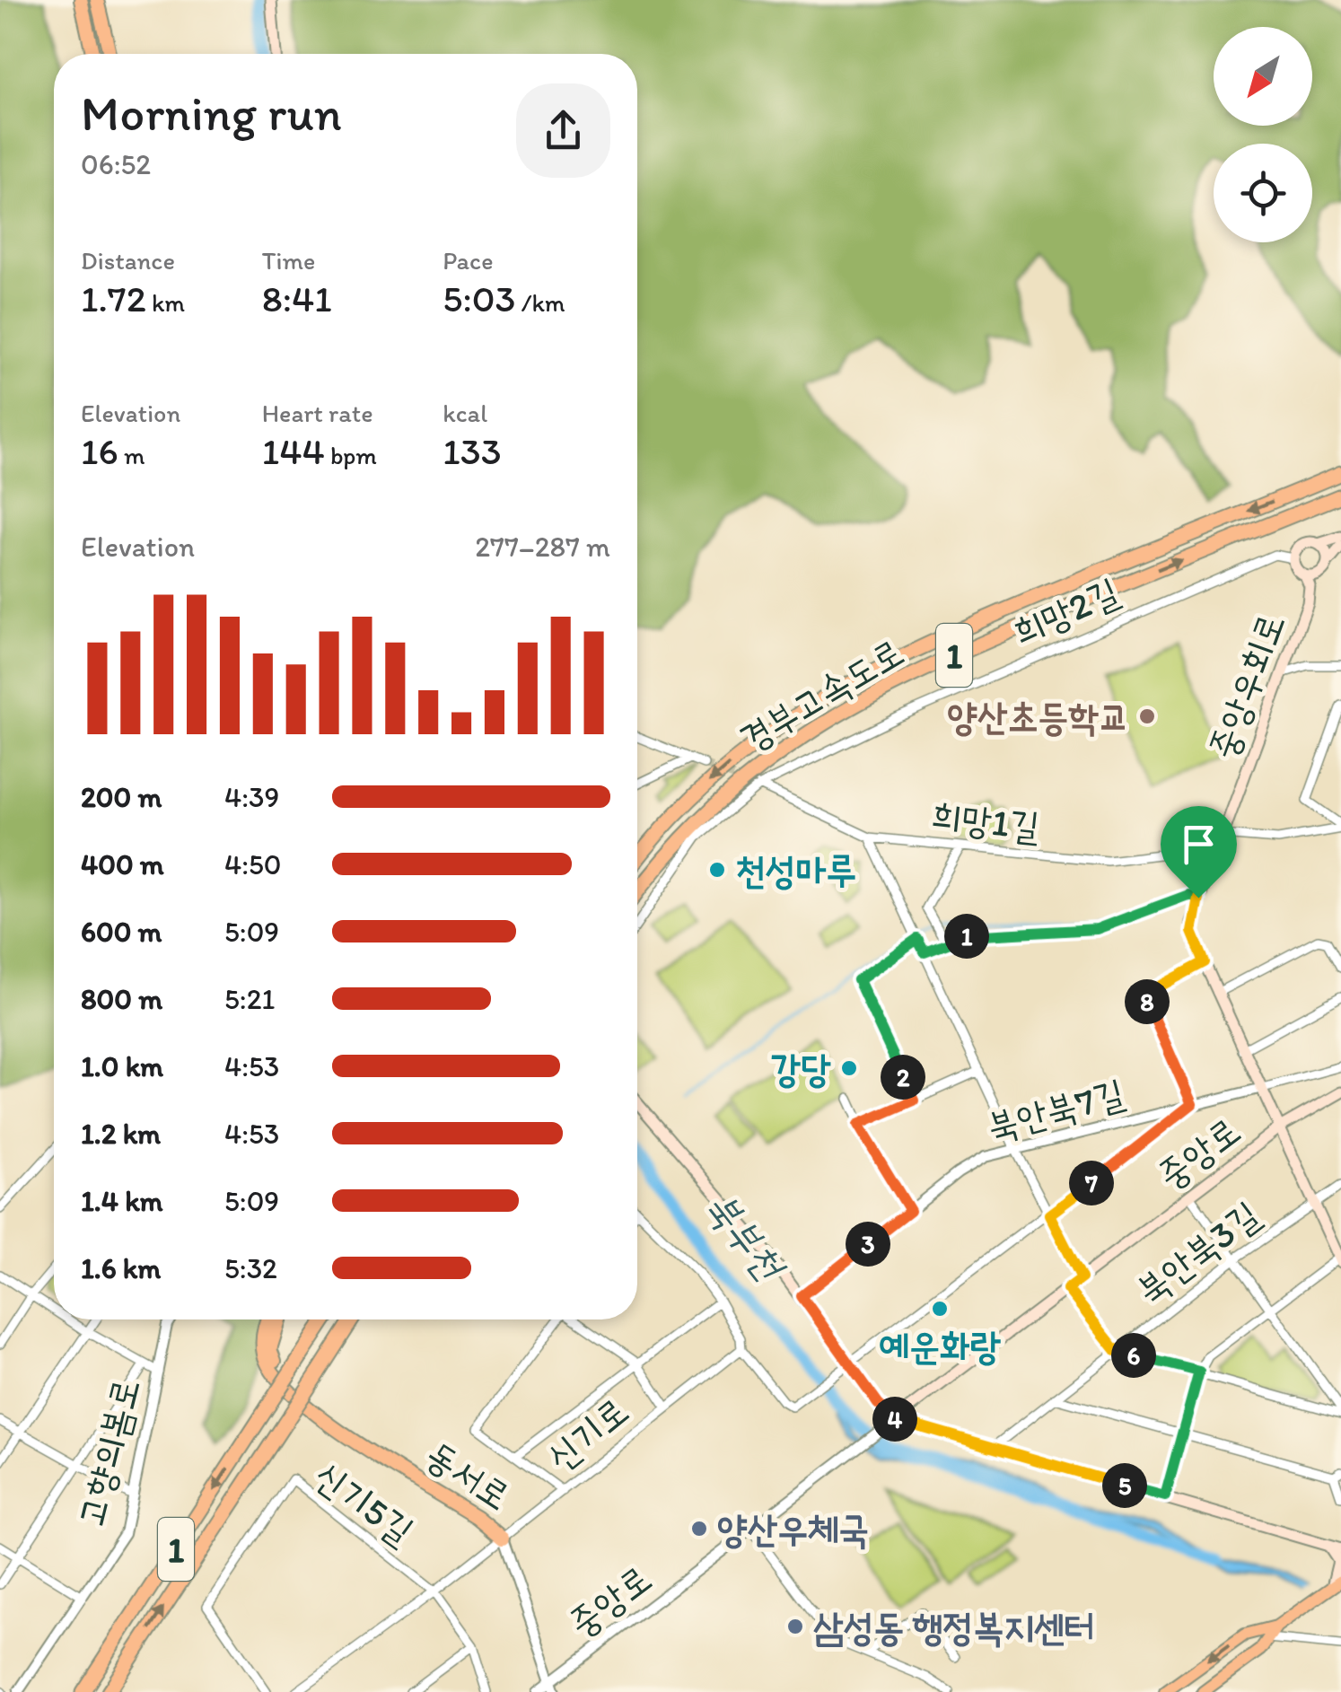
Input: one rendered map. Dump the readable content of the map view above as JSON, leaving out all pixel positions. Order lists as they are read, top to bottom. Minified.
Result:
{"streets":{"highway":["1","경부고속도로","동서로"],"main road":["중앙우회로","중앙로"],"street":["희망2길","희망1길","북안북7길","북안북3길","신기로","고향의봄로","신기5길"]},"crossings":[["희망2길","중앙우회로"],["희망2길","희망1길"],["중앙우회로","희망1길"],["중앙우회로","북안북7길"],["중앙우회로","중앙로"],["중앙우회로","북안북3길"],["신기로","동서로"],["신기로","신기5길"]],"water":["북부천"],"places":["양산초등학교","천성마루","강당","예운화랑","양산우체국","삼성동 행정복지센터"],"north":"bottom left","page":{"heading":["Morning run","06:52"],"stats":[["Distance","1.72 km"],["Time","8:41"],["Pace","5:03 /km"],["Elevation","16 m"],["Heart rate","144 bpm"],["kcal","133"]],"chart":["Elevation","277–287 m"],"list":[{"name":"200 m","note":"4:39"},{"name":"400 m","note":"4:50"},{"name":"600 m","note":"5:09"},{"name":"800 m","note":"5:21"},{"name":"1.0 km","note":"4:53"},{"name":"1.2 km","note":"4:53"},{"name":"1.4 km","note":"5:09"},{"name":"1.6 km","note":"5:32"}],"pins":["1","8","2","7","3","6","4","5"]}}
